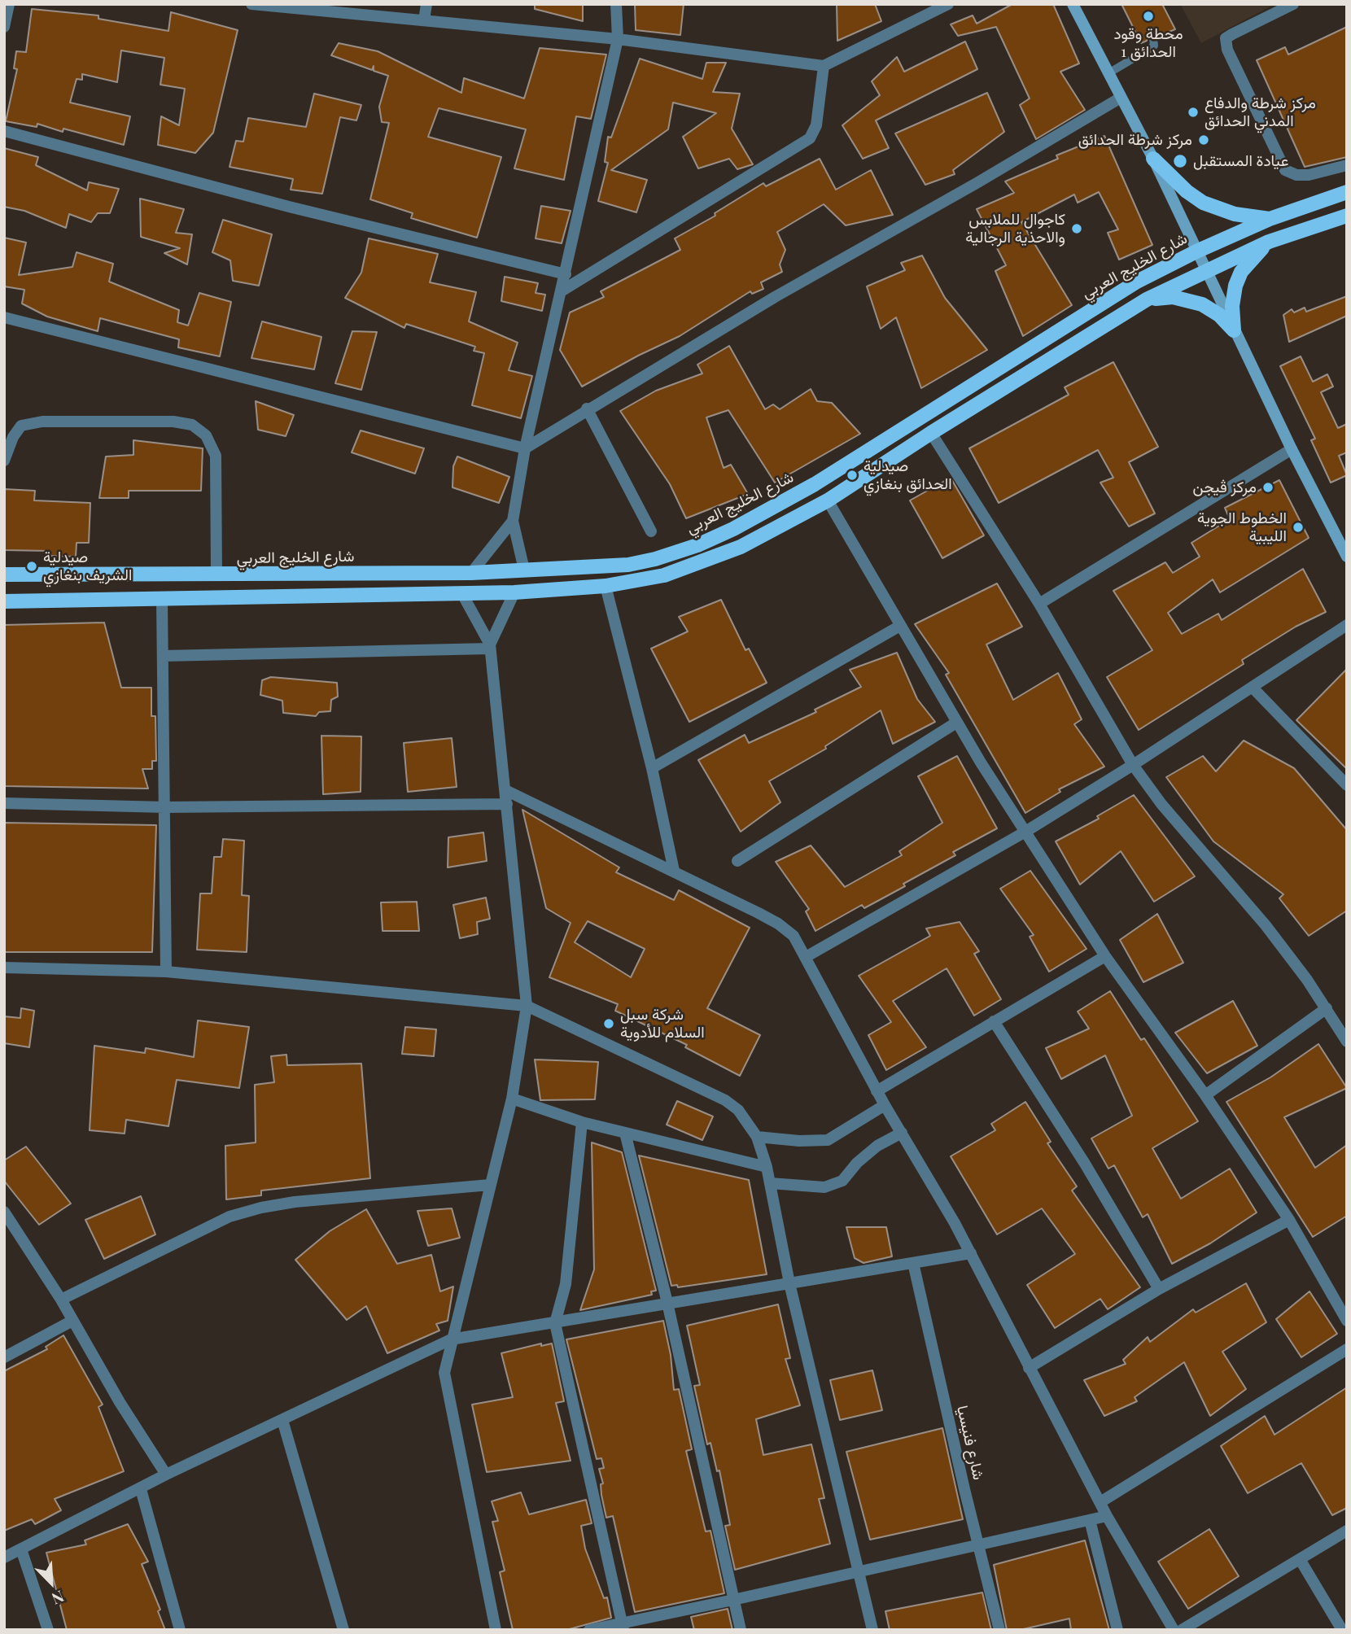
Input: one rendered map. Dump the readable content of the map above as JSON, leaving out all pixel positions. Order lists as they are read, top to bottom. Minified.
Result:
{"streets":{"main road":["شارع الخليج العربي"],"street":["شارع فنيسيا"]},"places":["محطة وقود الحدائق 1","مركز شرطة والدفاع المدني الحدائق","مركز شرطة الحدائق","عيادة المستقبل","كاجوال للملابس والاحذية الرجالية","صيدلية الحدائق بنغازي","مركز ڤيجن","الخطوط الجوية الليبية","صيدلية الشريف بنغازي","شركة سبل السلام للأدوية"],"north":"bottom right"}
